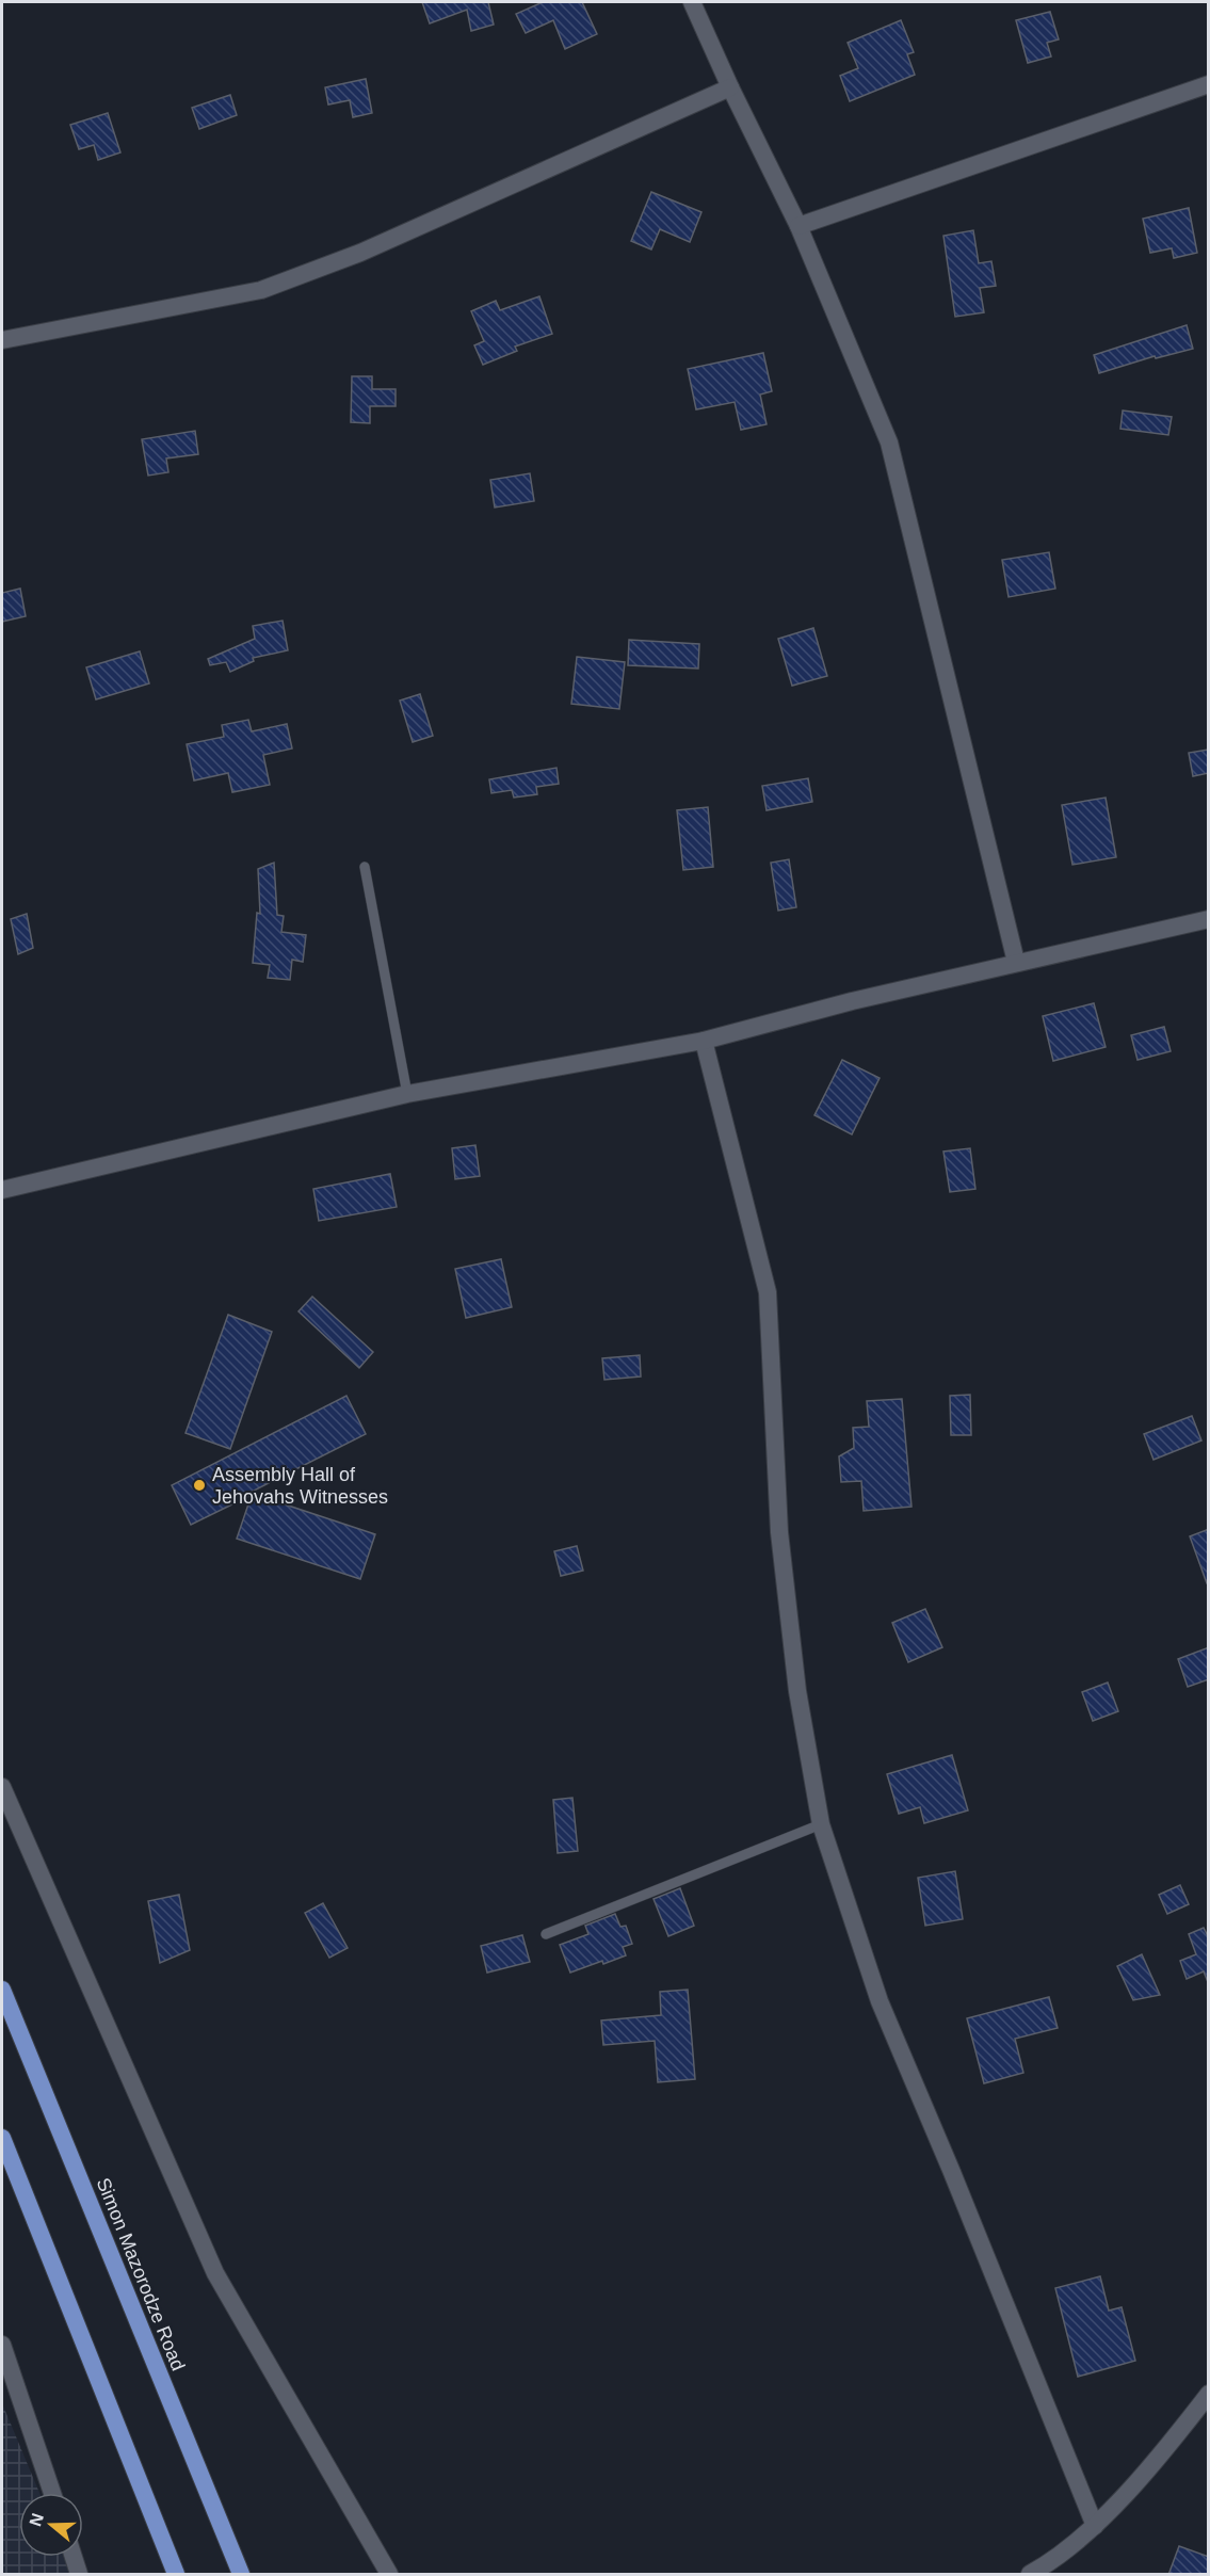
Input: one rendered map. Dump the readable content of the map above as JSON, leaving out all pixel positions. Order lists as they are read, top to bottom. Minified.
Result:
{"streets":{"highway":["Simon Mazorodze Road"]},"places":["Assembly Hall of Jehovahs Witnesses"],"north":"left"}
